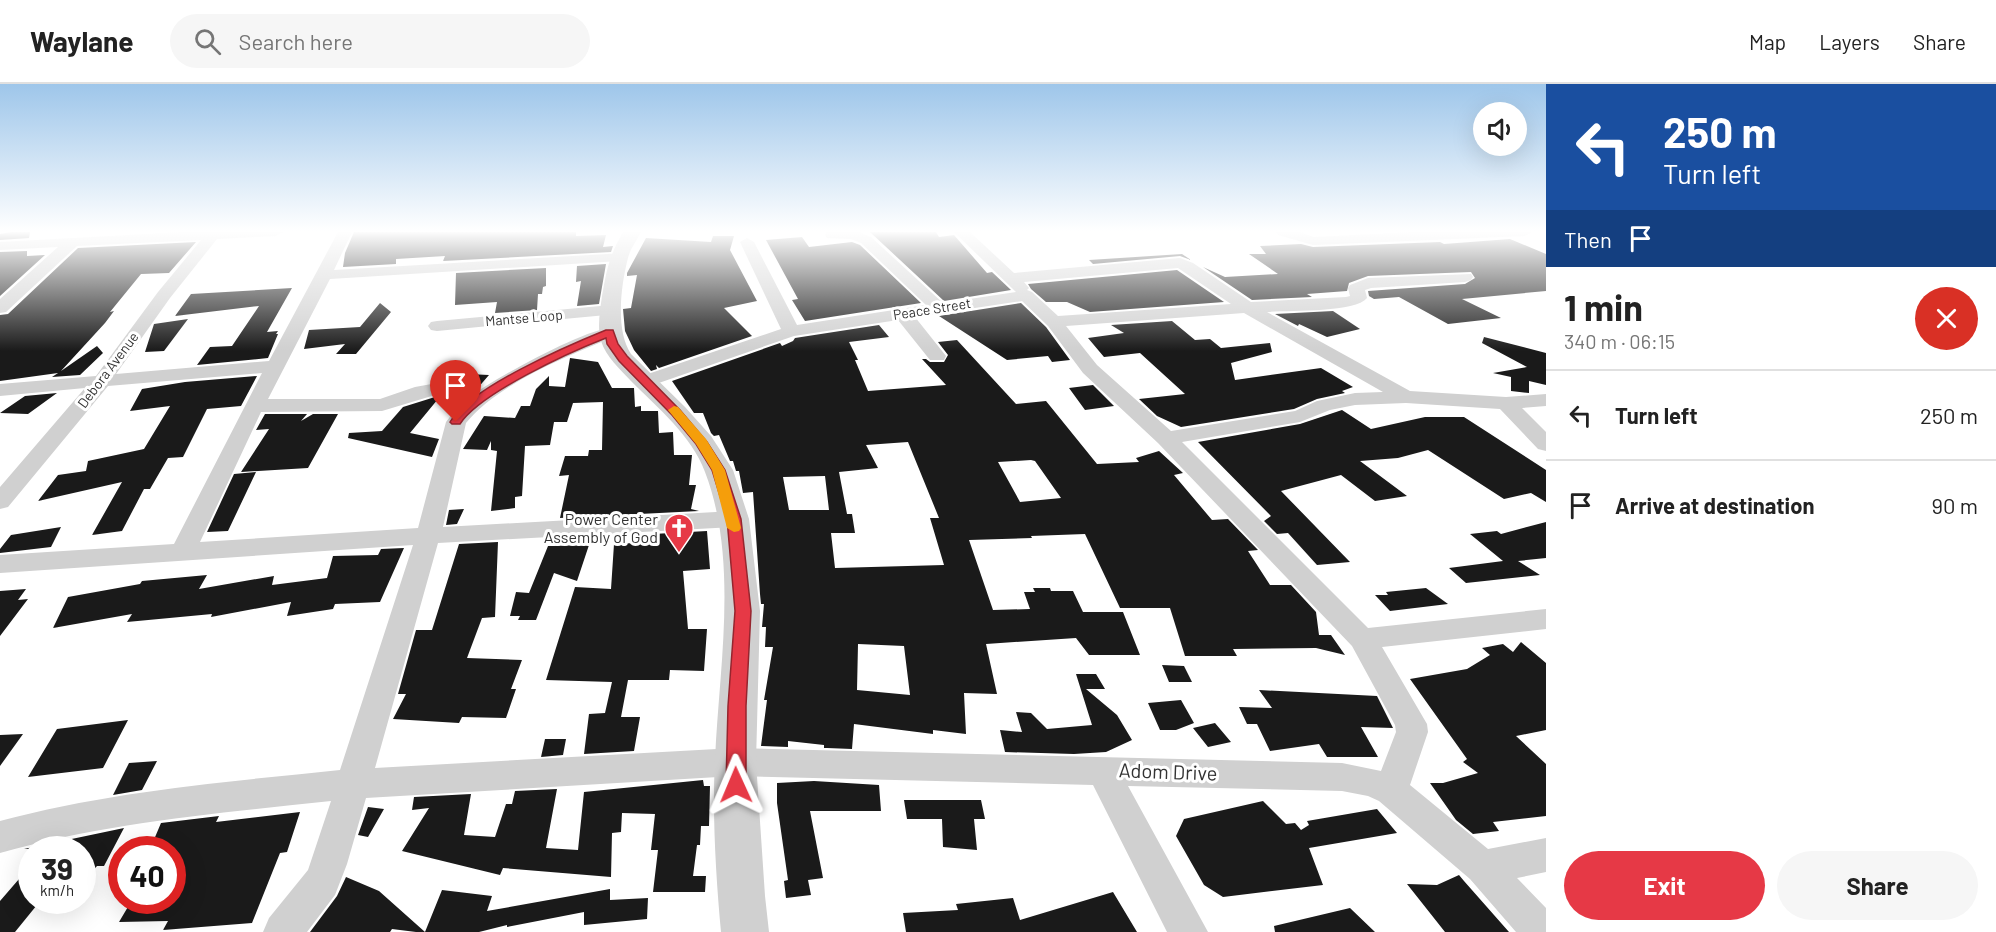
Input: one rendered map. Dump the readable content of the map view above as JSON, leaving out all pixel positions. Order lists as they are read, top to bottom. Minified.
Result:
{"streets":{"street":["Peace Street","Mantse Loop","Debora Avenue","Adom Drive"]},"places":{"church":["Power Center Assembly of God"]},"page":{"header":"Waylane","search":"Search here","nav":["Map","Layers","Share"],"turn":["250 m","Turn left"],"then":"Then","heading":["1 min","340 m · 06:15"],"list":[{"name":"Turn left","value":"250 m"},{"name":"Arrive at destination","value":"90 m"}],"speed":"39 km/h","limit":"40","buttons":["Exit","Share"]}}
